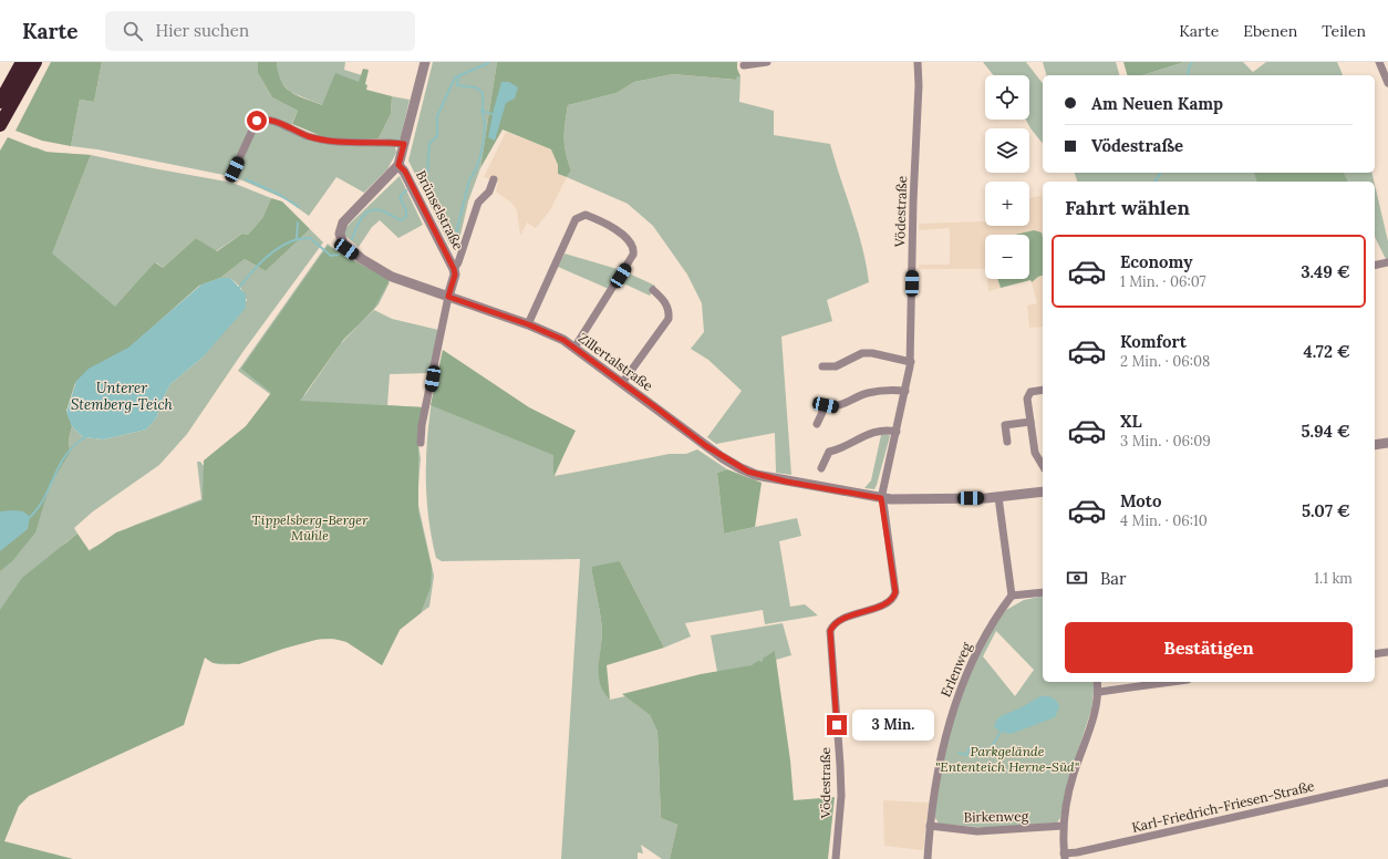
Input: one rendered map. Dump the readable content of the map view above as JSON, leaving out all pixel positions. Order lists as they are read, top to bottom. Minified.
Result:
{"streets":{"street":["Brünselstraße","Vödestraße","Zillertalstraße","Erlenweg","Karl-Friedrich-Friesen-Straße","Birkenweg"]},"crossings":[["Brünselstraße","Zillertalstraße"],["Vödestraße","Zillertalstraße"],["Erlenweg","Birkenweg"]],"water":["Unterer Stemberg-Teich"],"parks":["Tippelsberg-Berger Mühle","Parkgelände \"Ententeich Herne-Süd\""],"page":{"header":"Karte","search":"Hier suchen","nav":["Karte","Ebenen","Teilen"],"map_buttons":["+","−"],"banner":["Am Neuen Kamp","Vödestraße"],"heading":"Fahrt wählen","list":[{"name":"Economy","note":"1 Min. · 06:07","value":"3.49 €"},{"name":"Komfort","note":"2 Min. · 06:08","value":"4.72 €"},{"name":"XL","note":"3 Min. · 06:09","value":"5.94 €"},{"name":"Moto","note":"4 Min. · 06:10","value":"5.07 €"}],"pay":["Bar","1.1 km"],"buttons":"Bestätigen","bubble":"3 Min."}}
